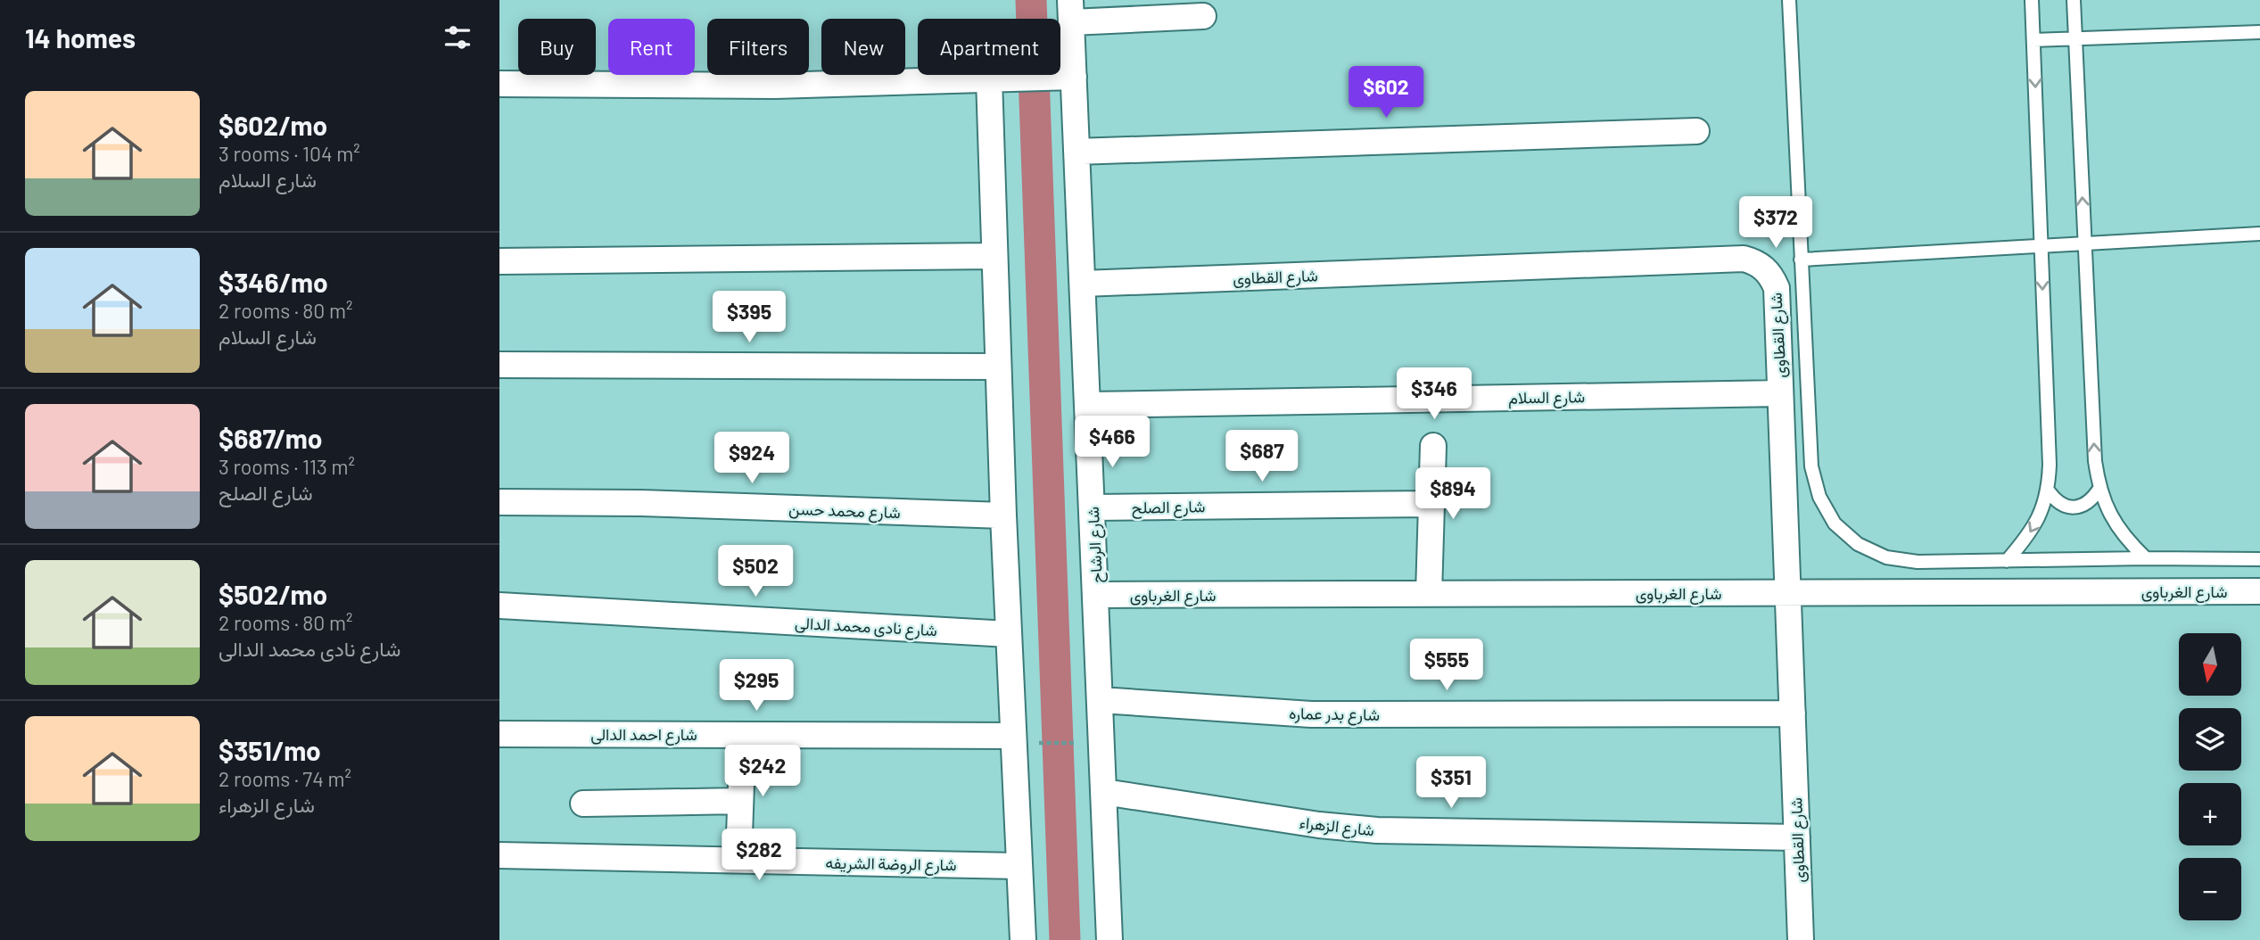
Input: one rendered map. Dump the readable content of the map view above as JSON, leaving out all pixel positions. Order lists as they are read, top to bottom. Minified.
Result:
{"streets":{"street":["شارع القطاوى","شارع السلام","شارع الصلح","شارع محمد حسن","شارع الرشاح","شارع الغرباوى","شارع نادى محمد الدالى","شارع بدر عماره","شارع احمد الدالى","شارع الزهراء","شارع الروضة الشريفه"]},"crossings":[["شارع القطاوى","شارع السلام"],["شارع القطاوى","شارع الرشاح"],["شارع القطاوى","شارع الغرباوى"],["شارع القطاوى","شارع بدر عماره"],["شارع القطاوى","شارع الزهراء"],["شارع السلام","شارع الرشاح"],["شارع الصلح","شارع الرشاح"],["شارع الرشاح","شارع الغرباوى"],["شارع الرشاح","شارع بدر عماره"],["شارع الرشاح","شارع الزهراء"]],"north":"bottom","page":{"heading":"14 homes","chip":["Buy","Rent","Filters","New","Apartment"],"price":["$602","$372","$395","$346","$466","$687","$924","$894","$502","$555","$295","$242","$351","$282"],"list":[{"name":"$602/mo","note":"3 rooms · 104 m² · شارع السلام"},{"name":"$346/mo","note":"2 rooms · 80 m² · شارع السلام"},{"name":"$687/mo","note":"3 rooms · 113 m² · شارع الصلح"},{"name":"$502/mo","note":"2 rooms · 80 m² · شارع نادى محمد الدالى"},{"name":"$351/mo","note":"2 rooms · 74 m² · شارع الزهراء"}],"map_buttons":["+","−"]}}
